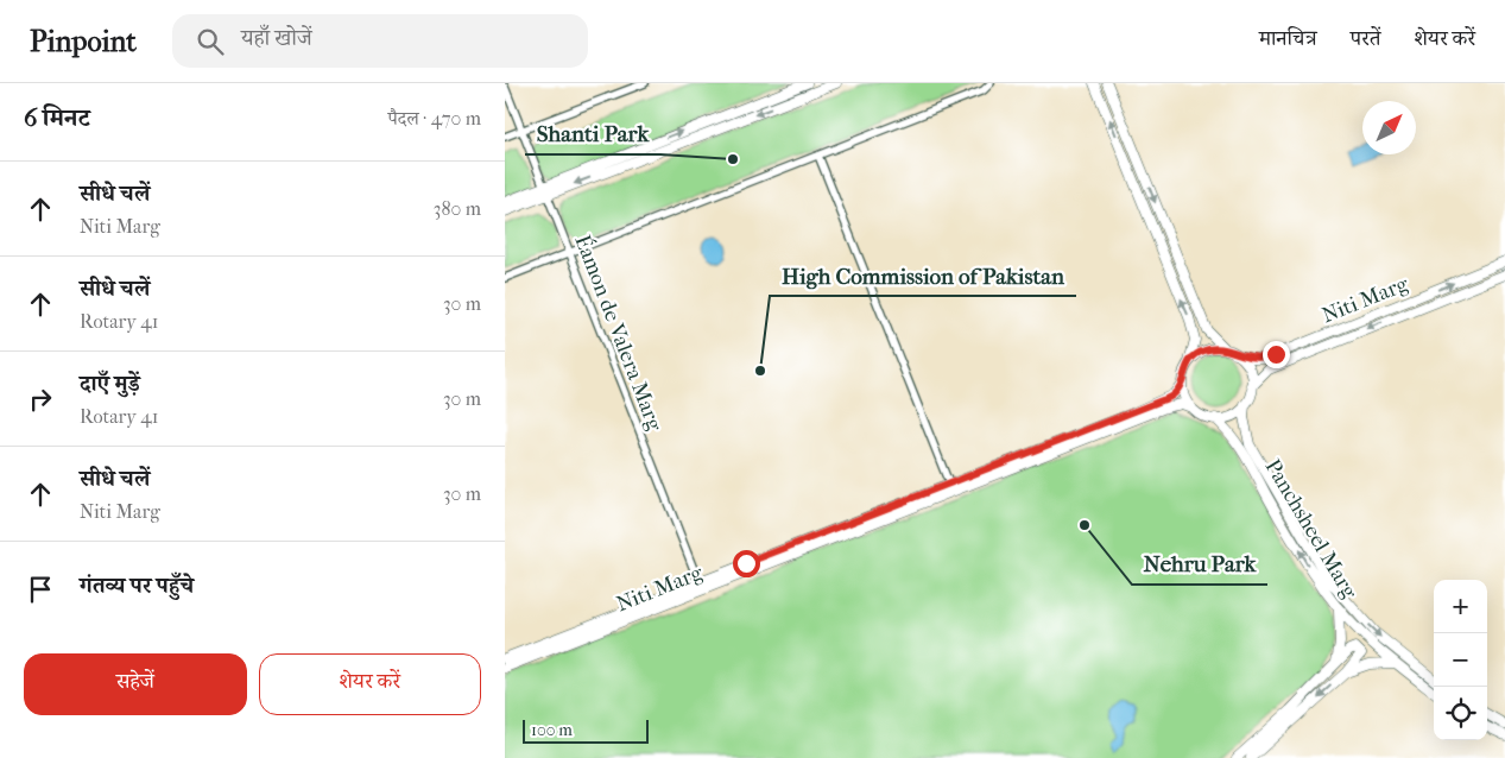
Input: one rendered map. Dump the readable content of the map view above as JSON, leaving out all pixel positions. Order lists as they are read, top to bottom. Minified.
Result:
{"streets":{"main road":["Niti Marg","Panchsheel Marg"],"street":["Éamon de Valera Marg"]},"crossings":[["Niti Marg","Éamon de Valera Marg"],["Niti Marg","Panchsheel Marg"]],"places":["Shanti Park","High Commission of Pakistan","Nehru Park"],"scale_bar":"100 m","north":"top right","page":{"header":"Pinpoint","search":"यहाँ खोजें","nav":["मानचित्र","परतें","शेयर करें"],"heading":["6 मिनट","पैदल · 470 m"],"list":[["सीधे चलें","Niti Marg","380 m"],["सीधे चलें","Rotary 41","30 m"],["दाएँ मुड़ें","Rotary 41","30 m"],["सीधे चलें","Niti Marg","30 m"],"गंतव्य पर पहुँचे"],"map_buttons":["+","−"],"buttons":["सहेजें","शेयर करें"],"scale":"100 m"}}
